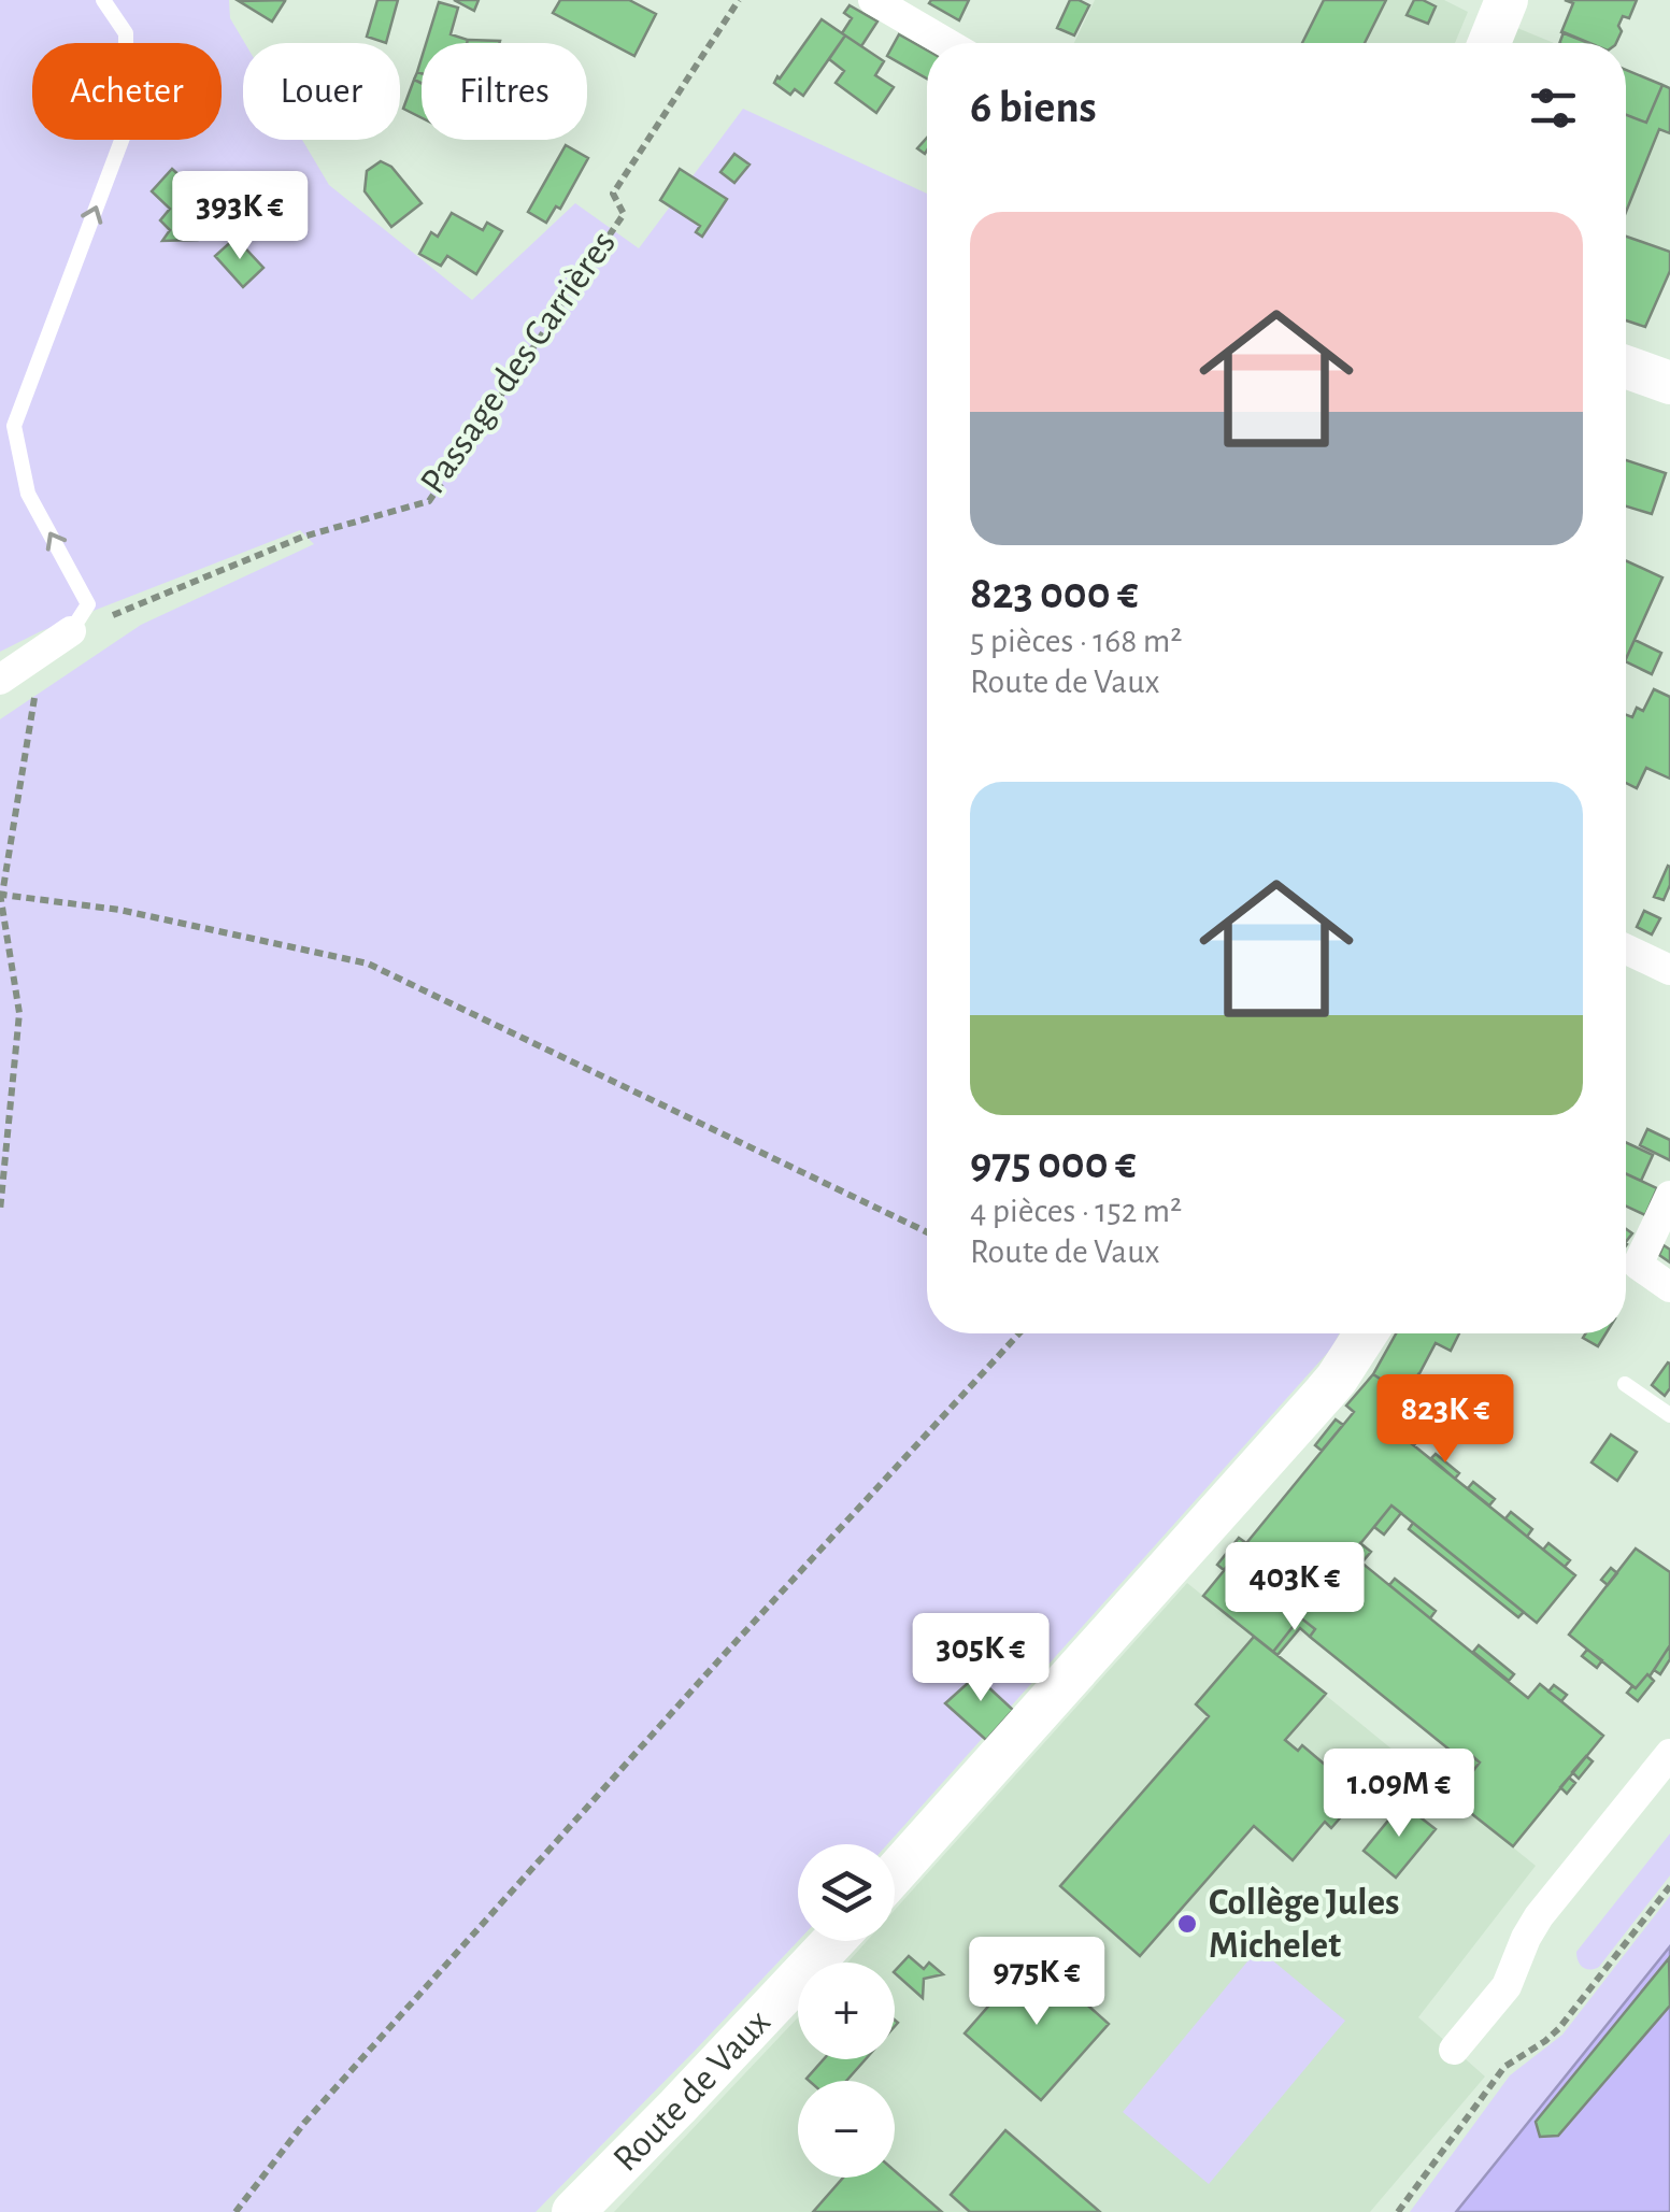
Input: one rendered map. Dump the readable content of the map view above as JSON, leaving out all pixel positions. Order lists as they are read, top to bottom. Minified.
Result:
{"streets":{"main road":["Route de Vaux"],"path":["Passage des Carrières"]},"places":["Collège Jules Michelet"],"page":{"chip":["Acheter","Louer","Filtres"],"heading":"6 biens","price":["393K €","823K €","403K €","305K €","1.09M €","975K €"],"list":[{"name":"823 000 €","note":"5 pièces · 168 m² · Route de Vaux"},{"name":"975 000 €","note":"4 pièces · 152 m² · Route de Vaux"}],"map_buttons":["+","−"]}}
